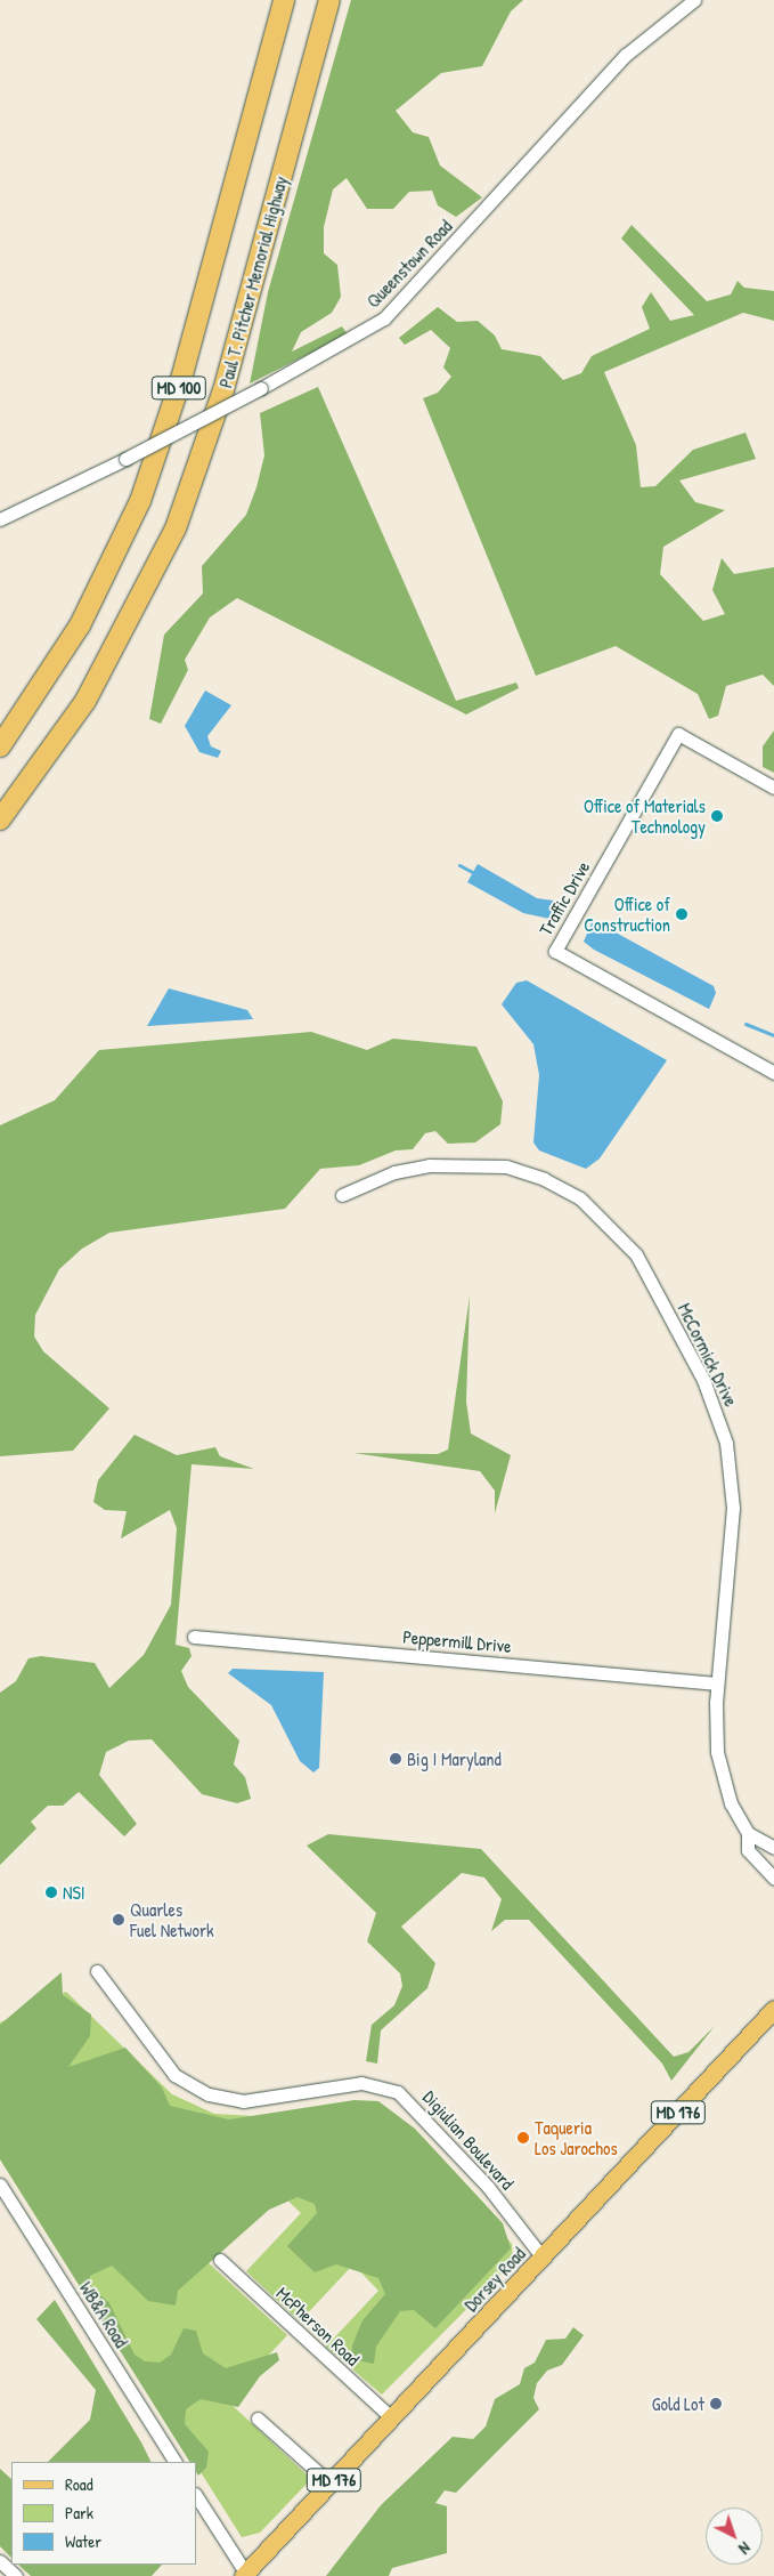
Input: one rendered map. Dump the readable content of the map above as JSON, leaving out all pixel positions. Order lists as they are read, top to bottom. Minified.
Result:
{"streets":{"highway":["Paul T. Pitcher Memorial Highway","MD 100"],"main road":["MD 176","Dorsey Road"],"street":["Queenstown Road","Traffic Drive","McCormick Drive","Peppermill Drive","Digiulian Boulevard","WB&A Road","McPherson Road"]},"crossings":[["McCormick Drive","Peppermill Drive"],["Digiulian Boulevard","Dorsey Road"],["Dorsey Road","McPherson Road"]],"places":["Office of Materials Technology","Office of Construction","Big I Maryland","NSI","Quarles Fuel Network","Taqueria Los Jarochos","Gold Lot"],"legend":["Road","Park","Water"],"north":"bottom right"}
